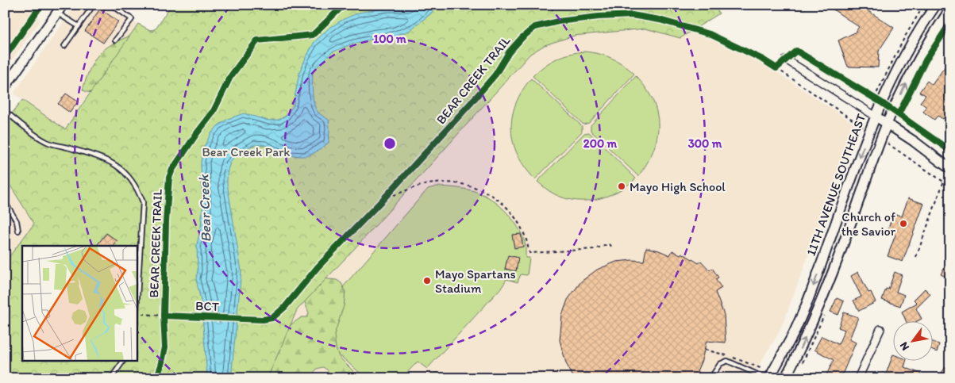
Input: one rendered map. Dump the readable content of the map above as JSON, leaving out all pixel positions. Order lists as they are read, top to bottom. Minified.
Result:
{"streets":{"main road":["11TH AVENUE SOUTHEAST"],"cycle path":["BEAR CREEK TRAIL"]},"water":["Bear Creek"],"parks":["Bear Creek Park"],"places":["Mayo High School","Church of the Savior","Mayo Spartans Stadium"],"north":"bottom left","rings":["100 m","200 m","300 m"]}
